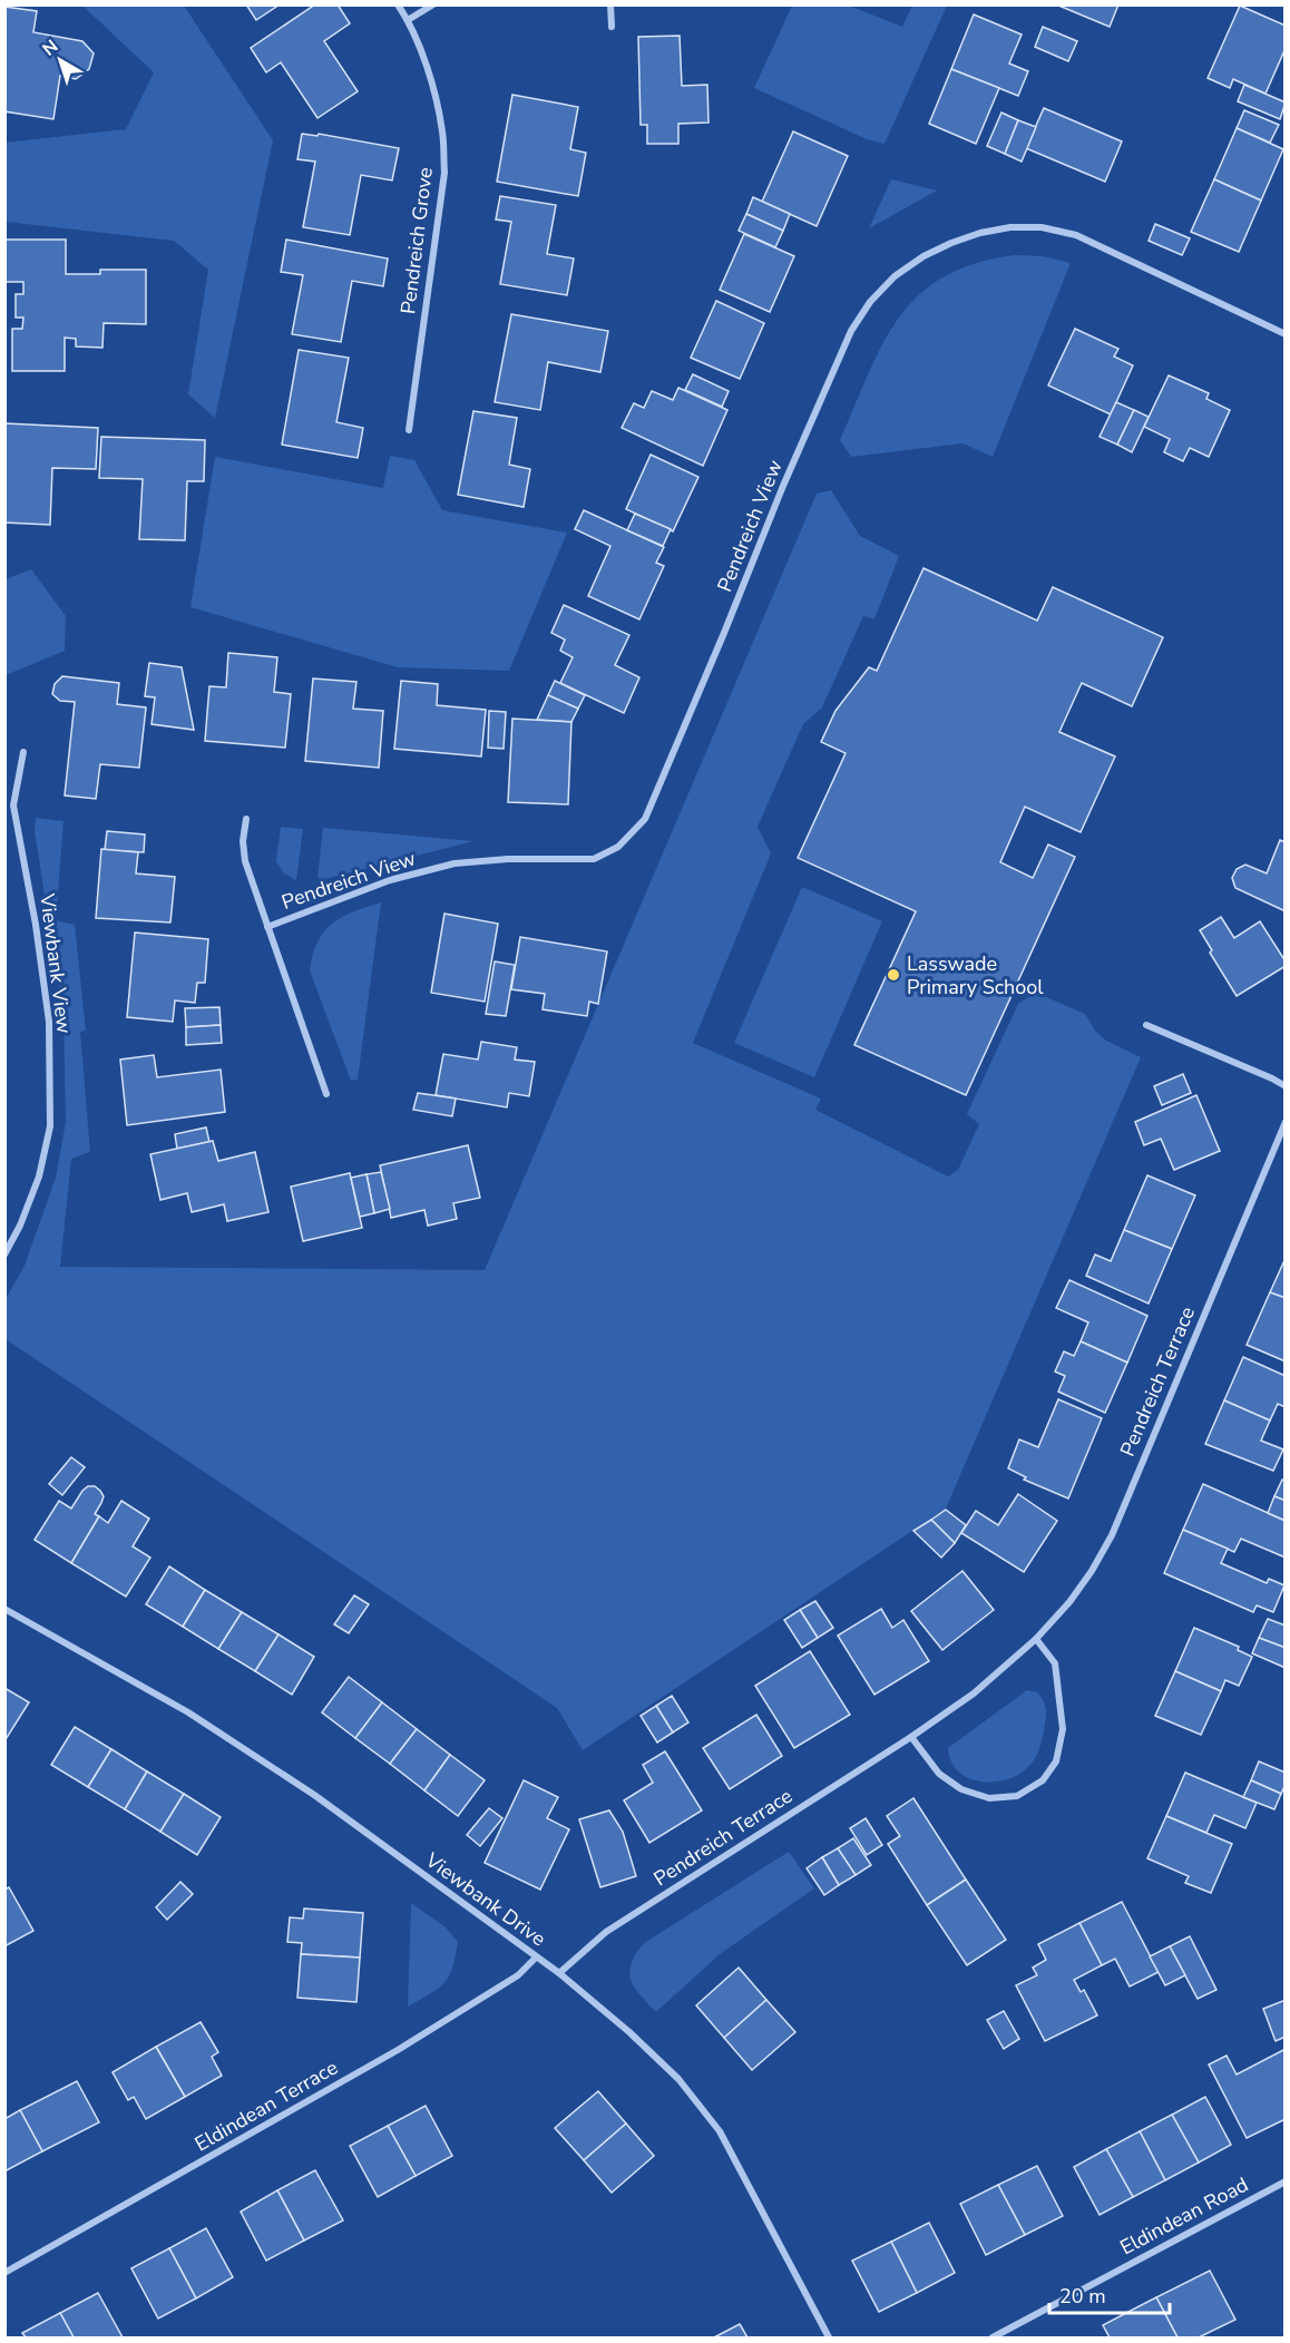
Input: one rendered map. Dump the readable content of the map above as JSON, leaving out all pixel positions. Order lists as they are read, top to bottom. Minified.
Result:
{"streets":{"street":["Pendreich Grove","Pendreich View","Viewbank View","Pendreich Terrace","Viewbank Drive","Eldindean Terrace","Eldindean Road"]},"crossings":[["Pendreich Terrace","Viewbank Drive"],["Viewbank Drive","Eldindean Terrace"]],"places":["Lasswade Primary School"],"scale_bar":"20 m","north":"top left"}
